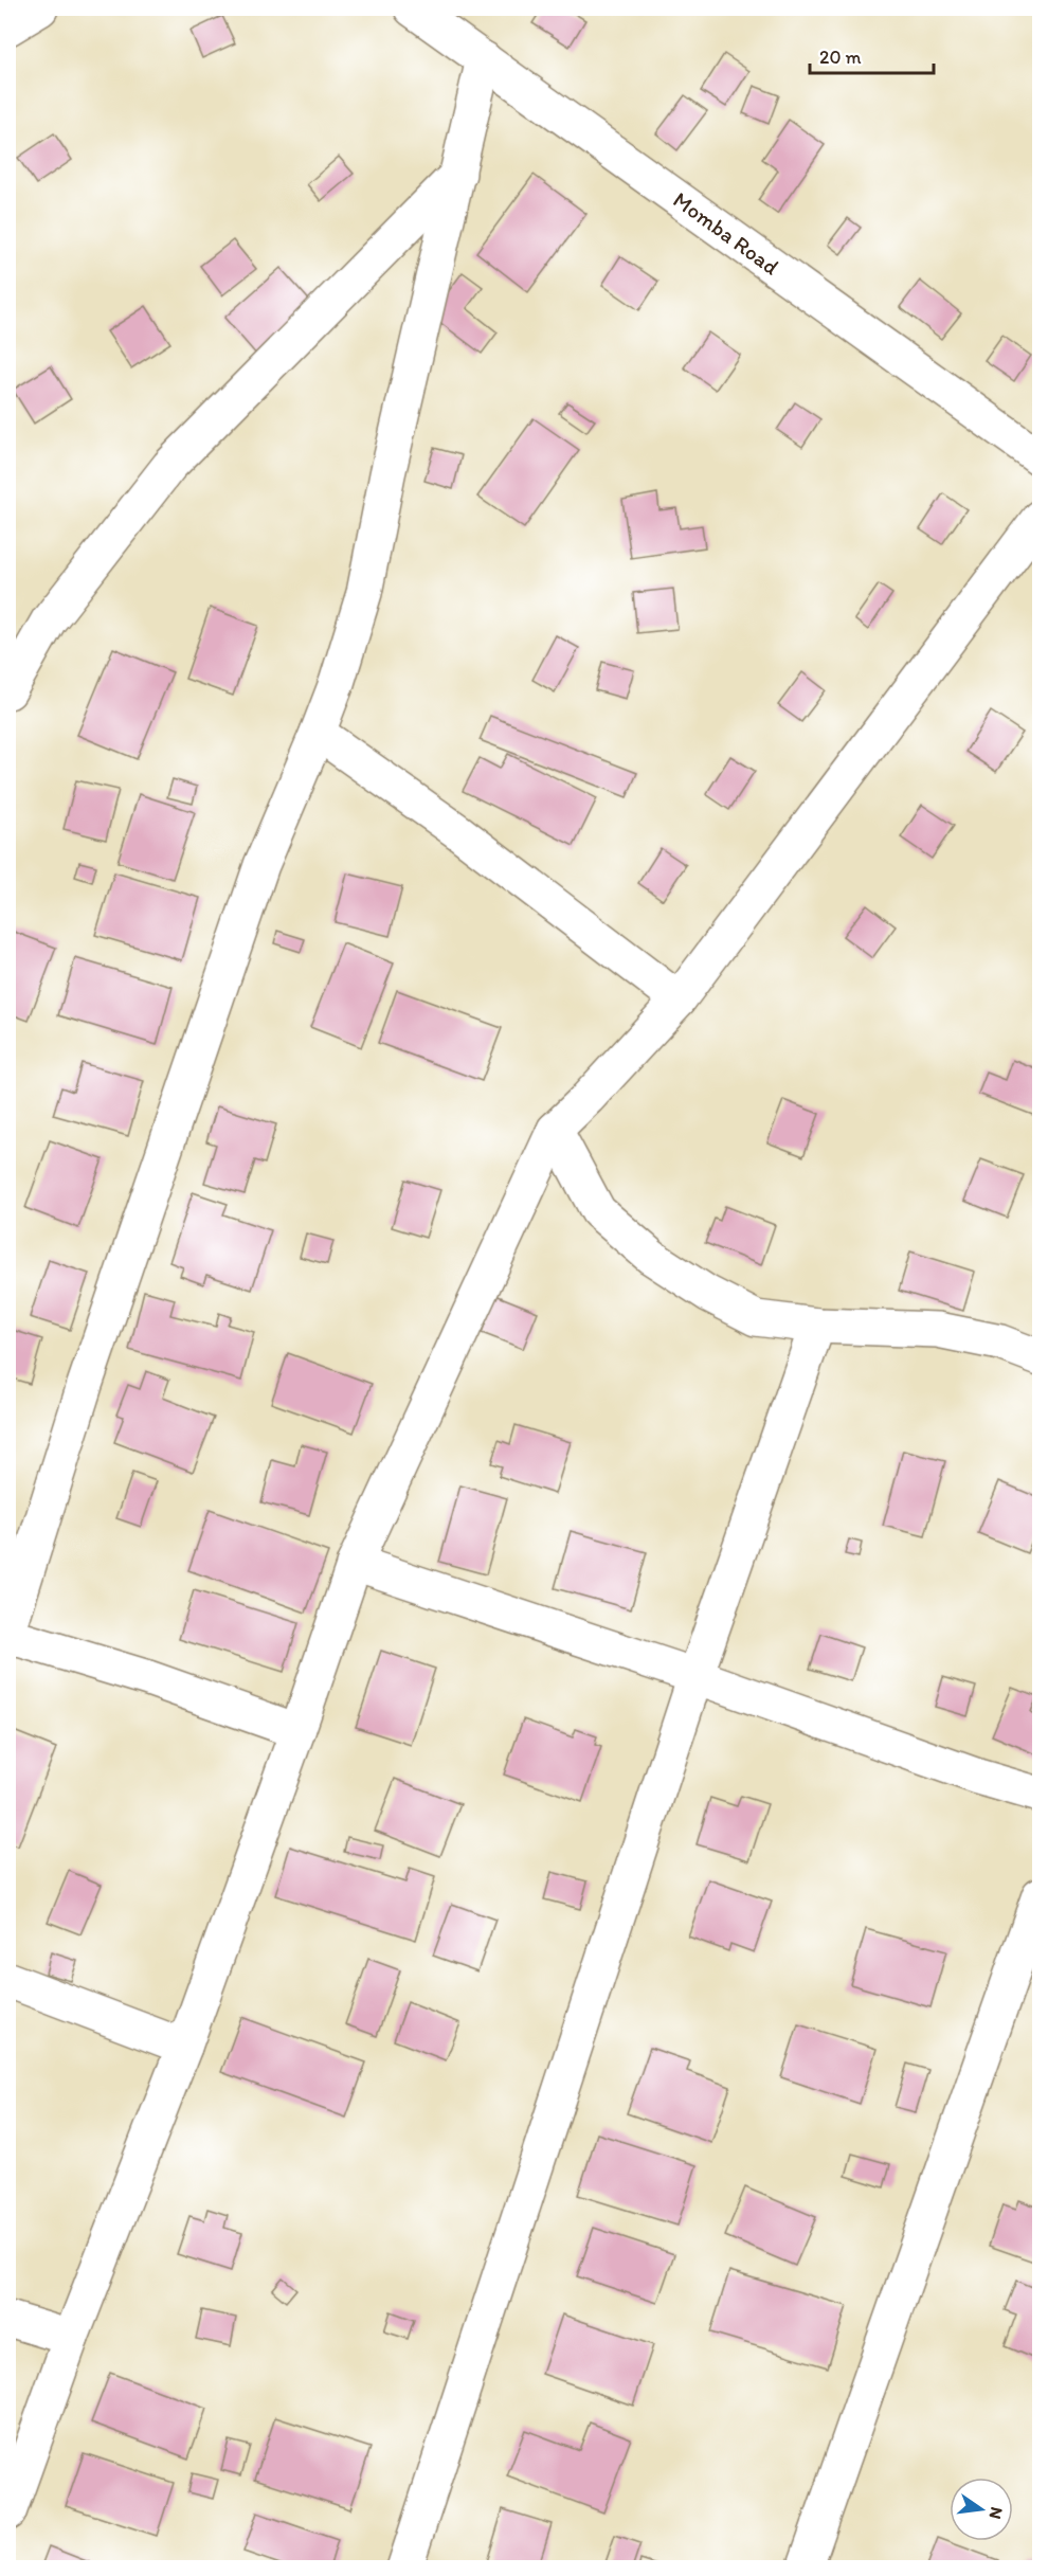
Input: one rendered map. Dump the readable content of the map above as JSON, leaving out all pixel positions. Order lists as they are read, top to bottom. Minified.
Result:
{"streets":{"street":["Momba Road"]},"scale_bar":"20 m","north":"right"}
